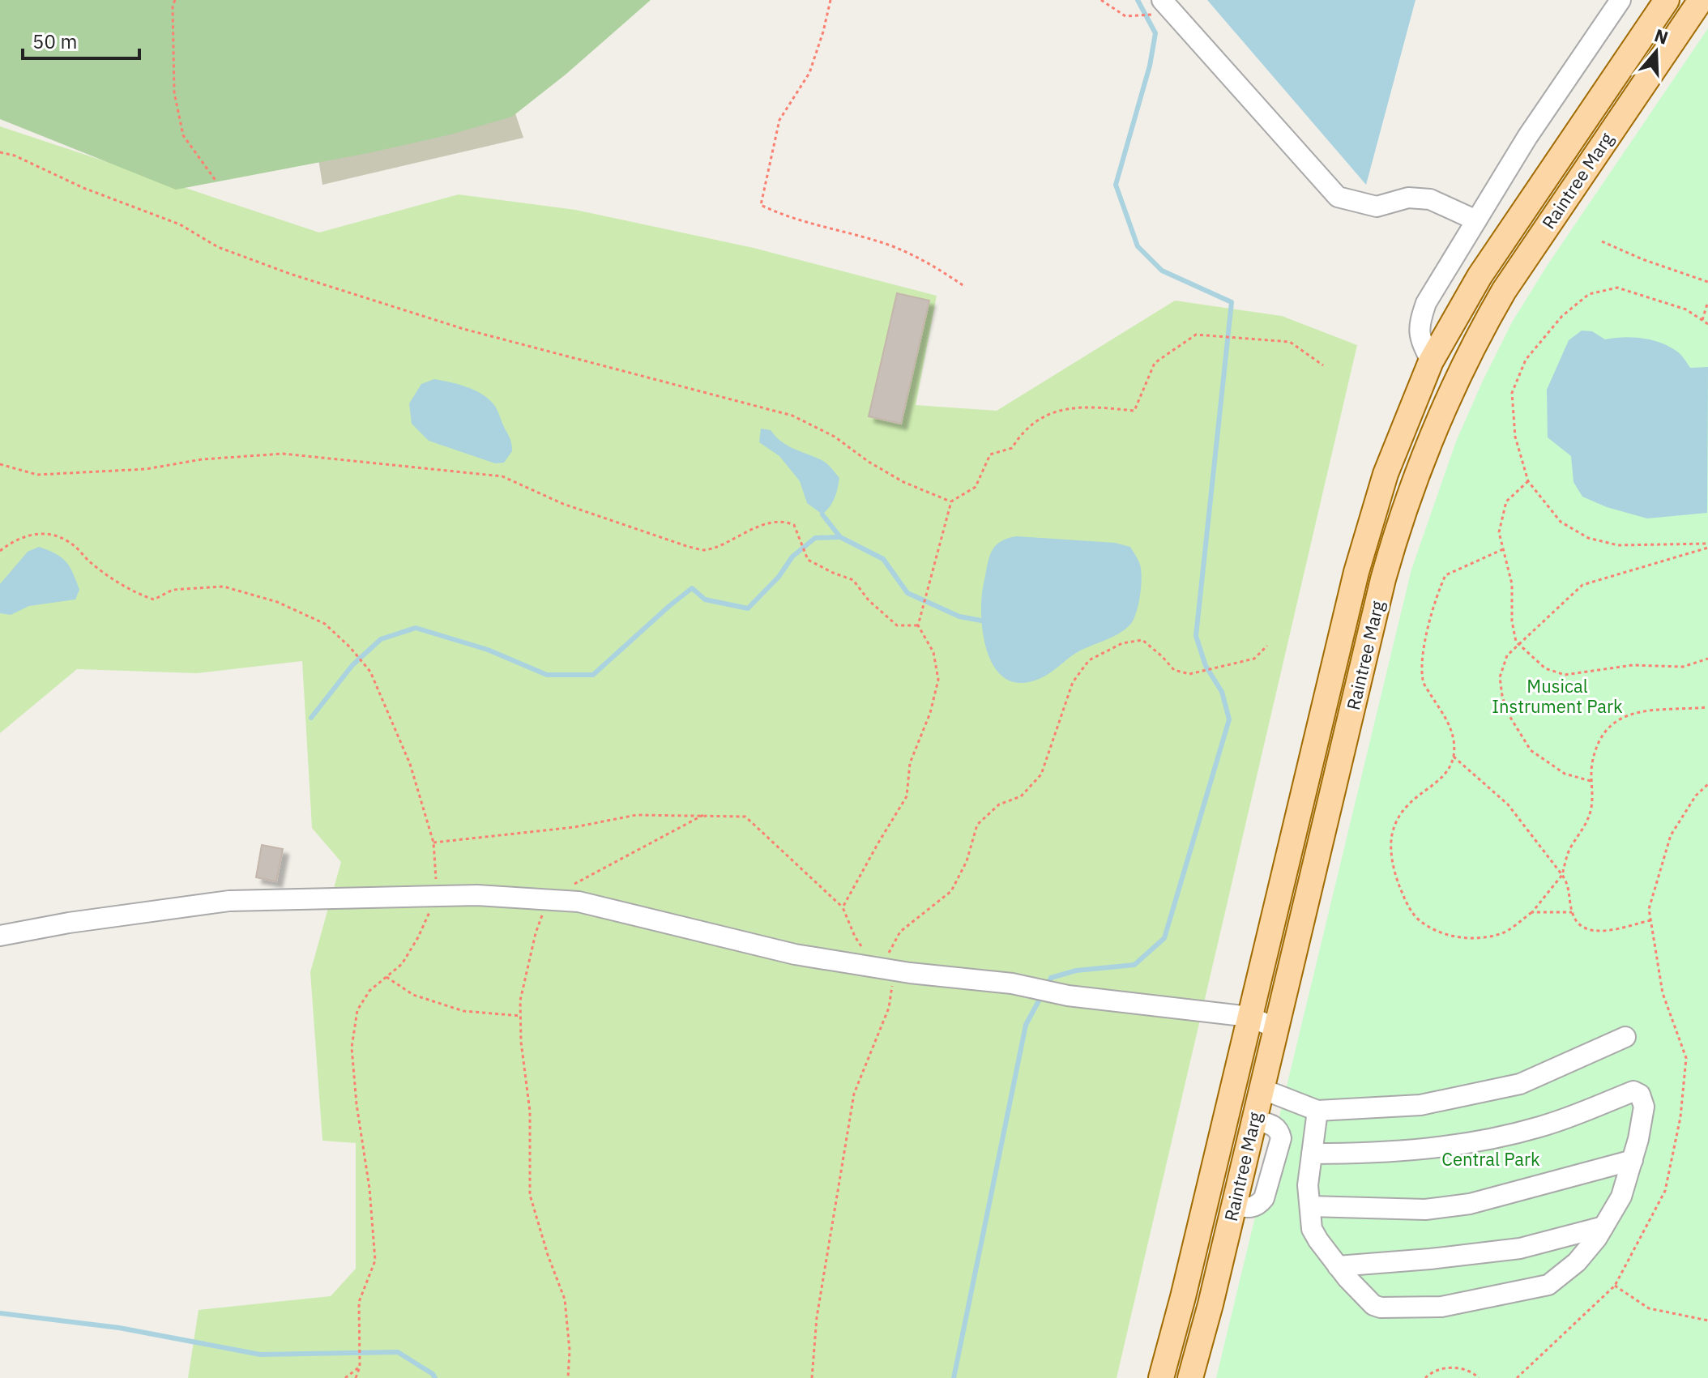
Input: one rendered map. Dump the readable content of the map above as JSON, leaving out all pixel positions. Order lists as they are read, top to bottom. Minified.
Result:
{"streets":{"main road":["Raintree Marg"]},"parks":["Musical Instrument Park","Central Park"],"scale_bar":"50 m","north":"top"}
